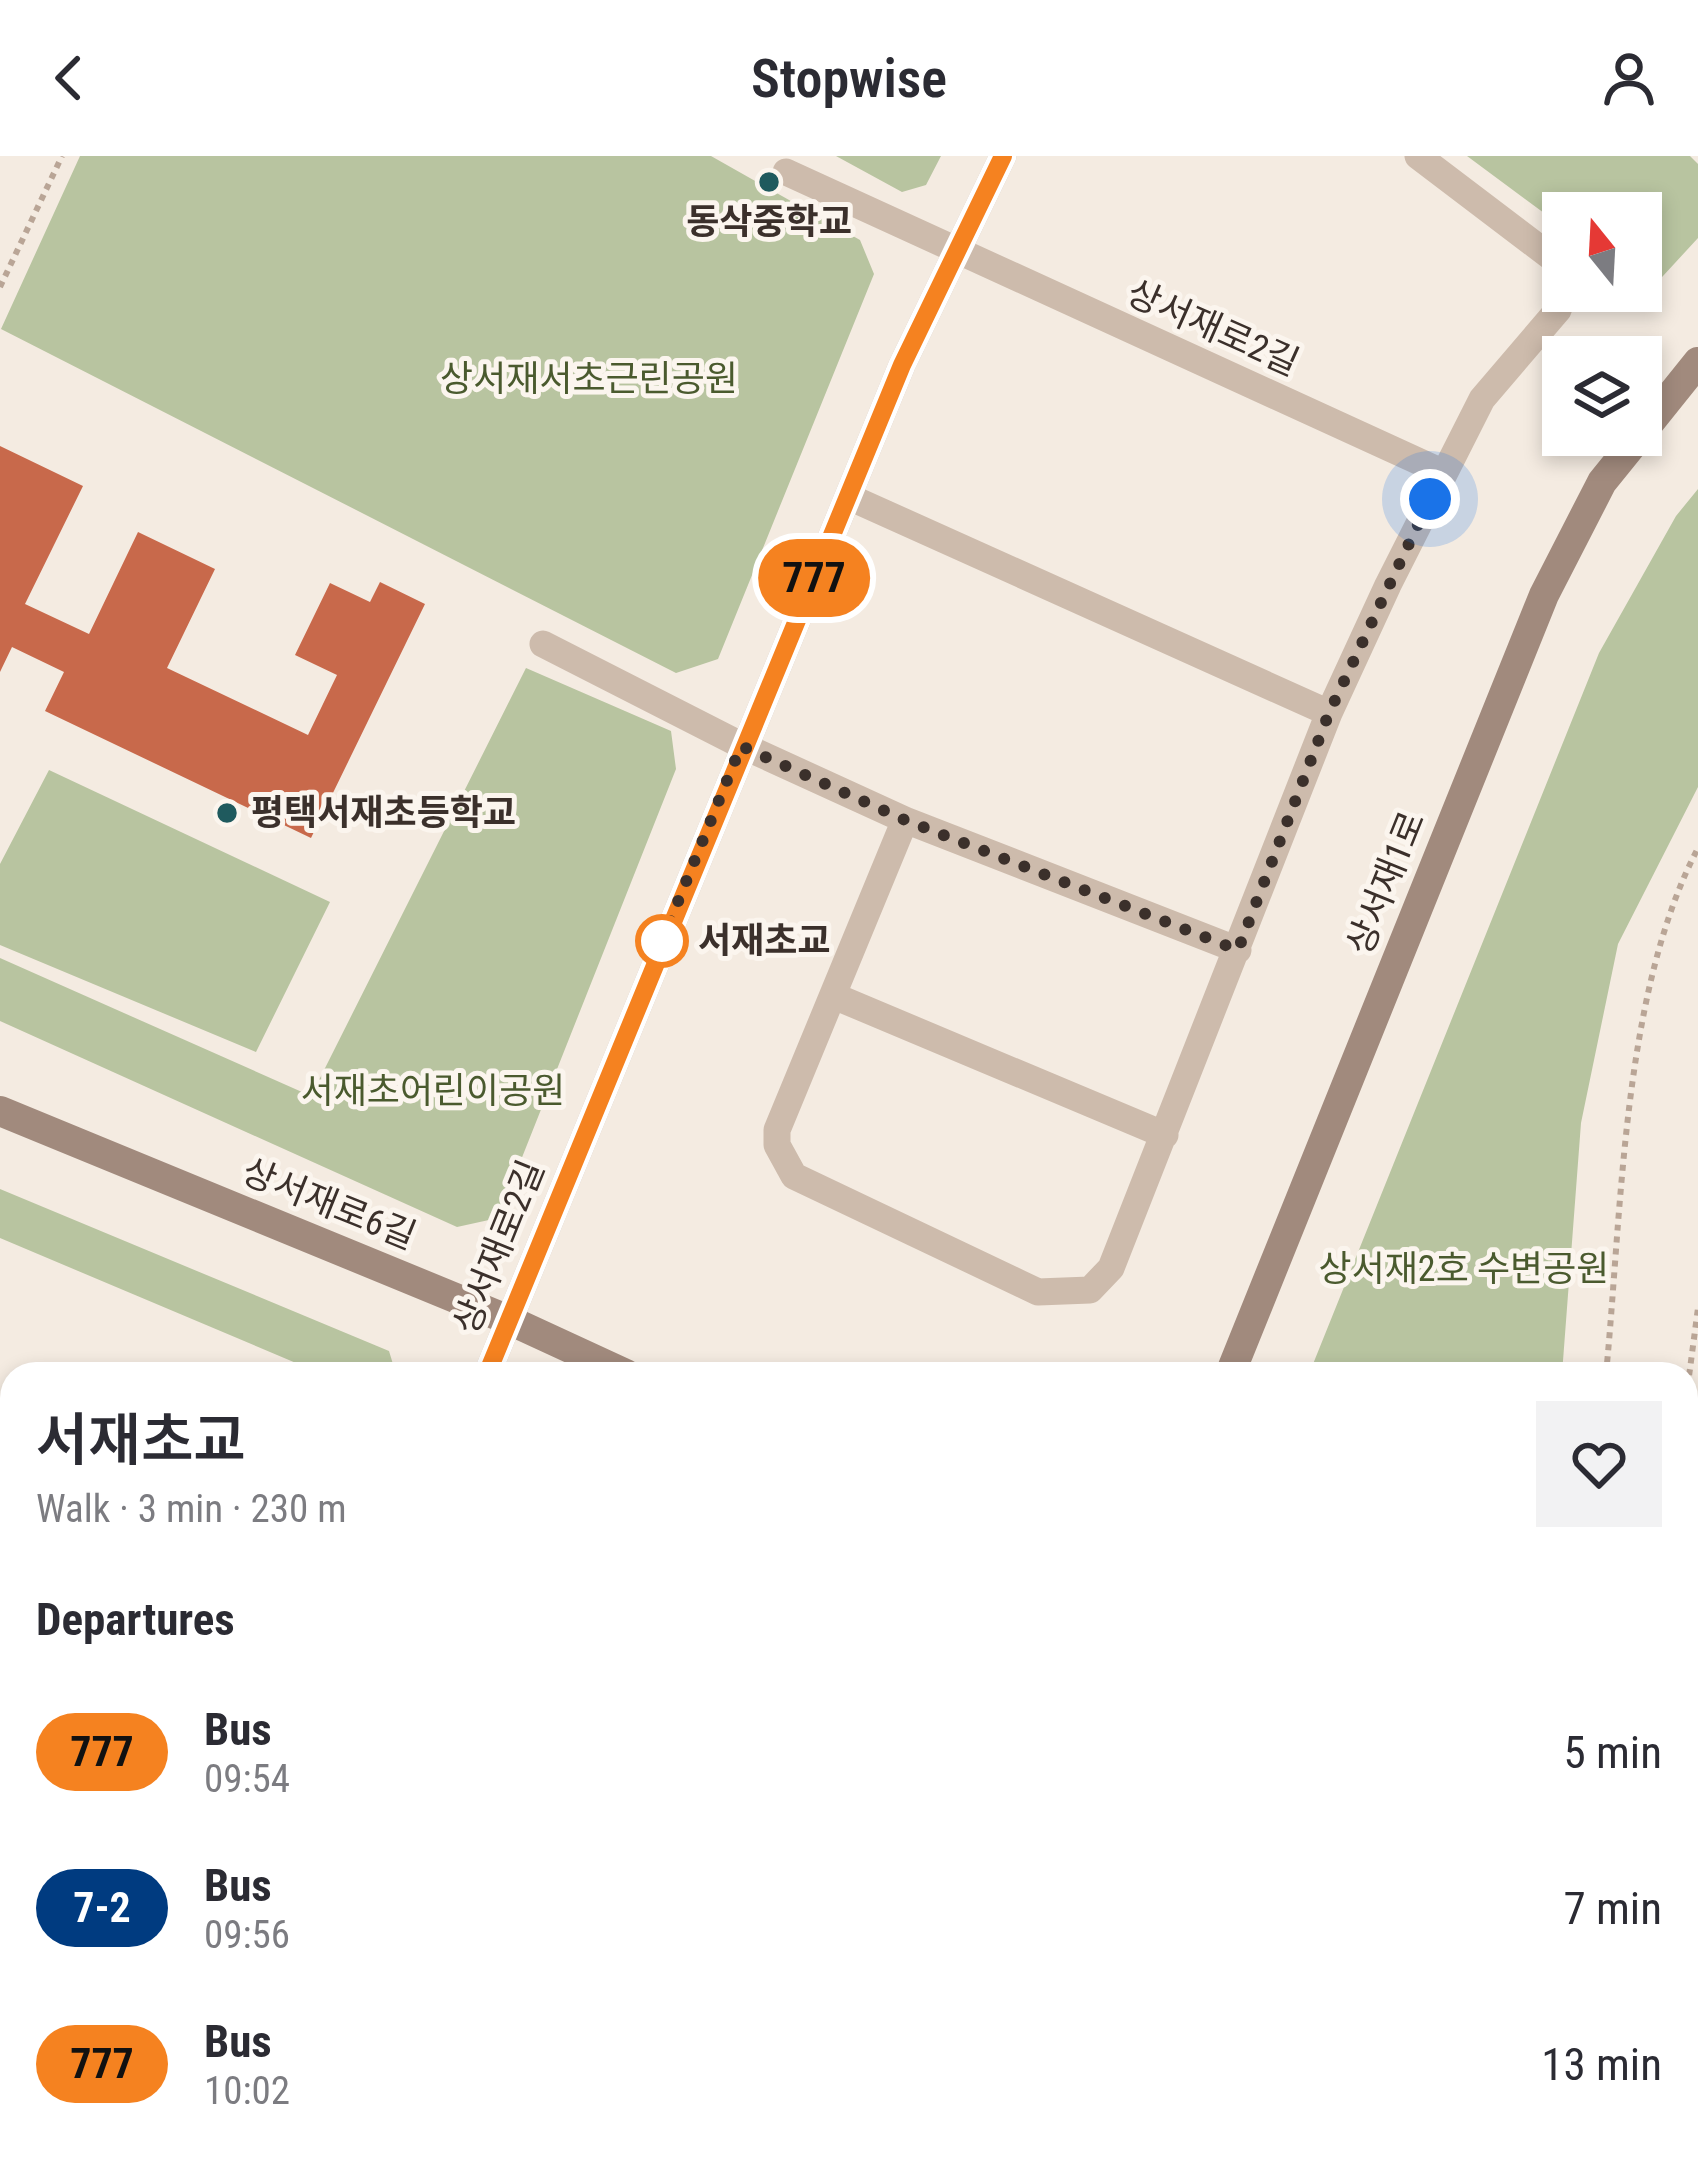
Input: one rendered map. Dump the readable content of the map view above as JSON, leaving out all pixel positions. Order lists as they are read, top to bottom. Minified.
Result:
{"streets":{"street":["상서재로2길","상서재1로","상서재로6길"]},"crossings":[["상서재로2길","상서재로6길"]],"parks":["상서재서초근린공원","서재초어린이공원","상서재2호 수변공원"],"places":["동삭중학교","평택서재초등학교","서재초교"],"lines":["bus line 777"],"north":"top","page":{"header":"Stopwise","on_map":"777","heading":[["서재초교","Walk · 3 min · 230 m"],"Departures"],"list":[{"mark":"777","name":"Bus","note":"09:54","value":"5 min"},{"mark":"7-2","name":"Bus","note":"09:56","value":"7 min"},{"mark":"777","name":"Bus","note":"10:02","value":"13 min"}]}}
